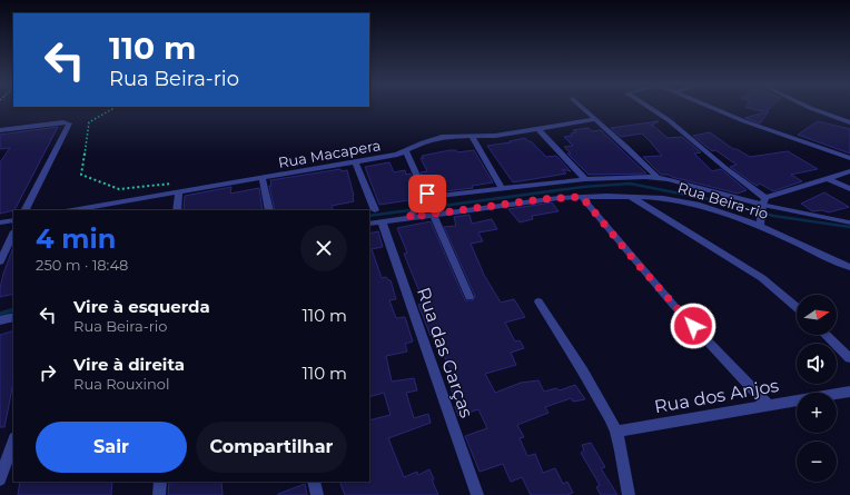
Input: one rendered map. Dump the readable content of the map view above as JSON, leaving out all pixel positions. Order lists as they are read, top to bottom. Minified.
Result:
{"streets":{"street":["Rua Macapera","Rua Beira-rio","Rua das Garças","Rua dos Anjos"]},"crossings":[["Rua Beira-rio","Rua das Garças"]],"north":"right","page":{"turn":["110 m","Rua Beira-rio"],"heading":["4 min","250 m · 18:48"],"list":[{"name":"Vire à esquerda","note":"Rua Beira-rio","value":"110 m"},{"name":"Vire à direita","note":"Rua Rouxinol","value":"110 m"}],"map_buttons":["+","−"],"buttons":["Sair","Compartilhar"]}}
